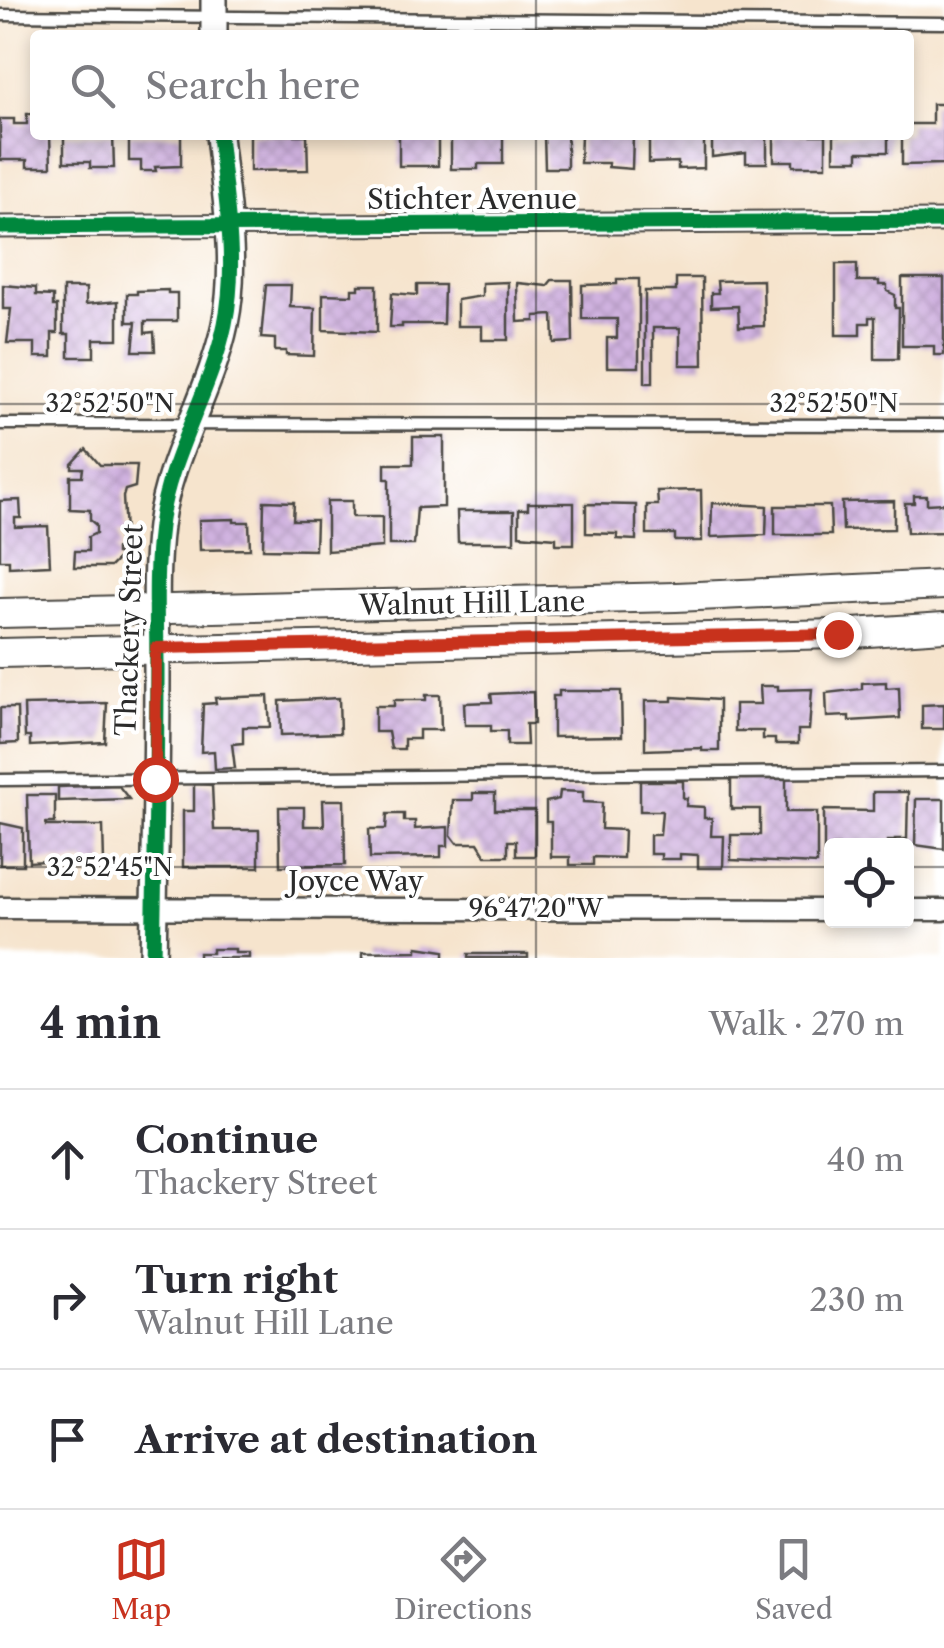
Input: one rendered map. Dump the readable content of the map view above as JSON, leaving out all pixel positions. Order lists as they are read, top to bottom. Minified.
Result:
{"streets":{"main road":["Walnut Hill Lane"],"street":["Stichter Avenue","Thackery Street","Joyce Way"]},"crossings":[["Stichter Avenue","Thackery Street"],["Walnut Hill Lane","Thackery Street"],["Thackery Street","Joyce Way"]],"page":{"search":"Search here","heading":["4 min","Walk · 270 m"],"list":[["Continue","Thackery Street","40 m"],["Turn right","Walnut Hill Lane","230 m"],"Arrive at destination"],"nav":["Map","Directions","Saved"]},"coordinates":["32°52'50\"N","32°52'45\"N","96°47'20\"W"]}
